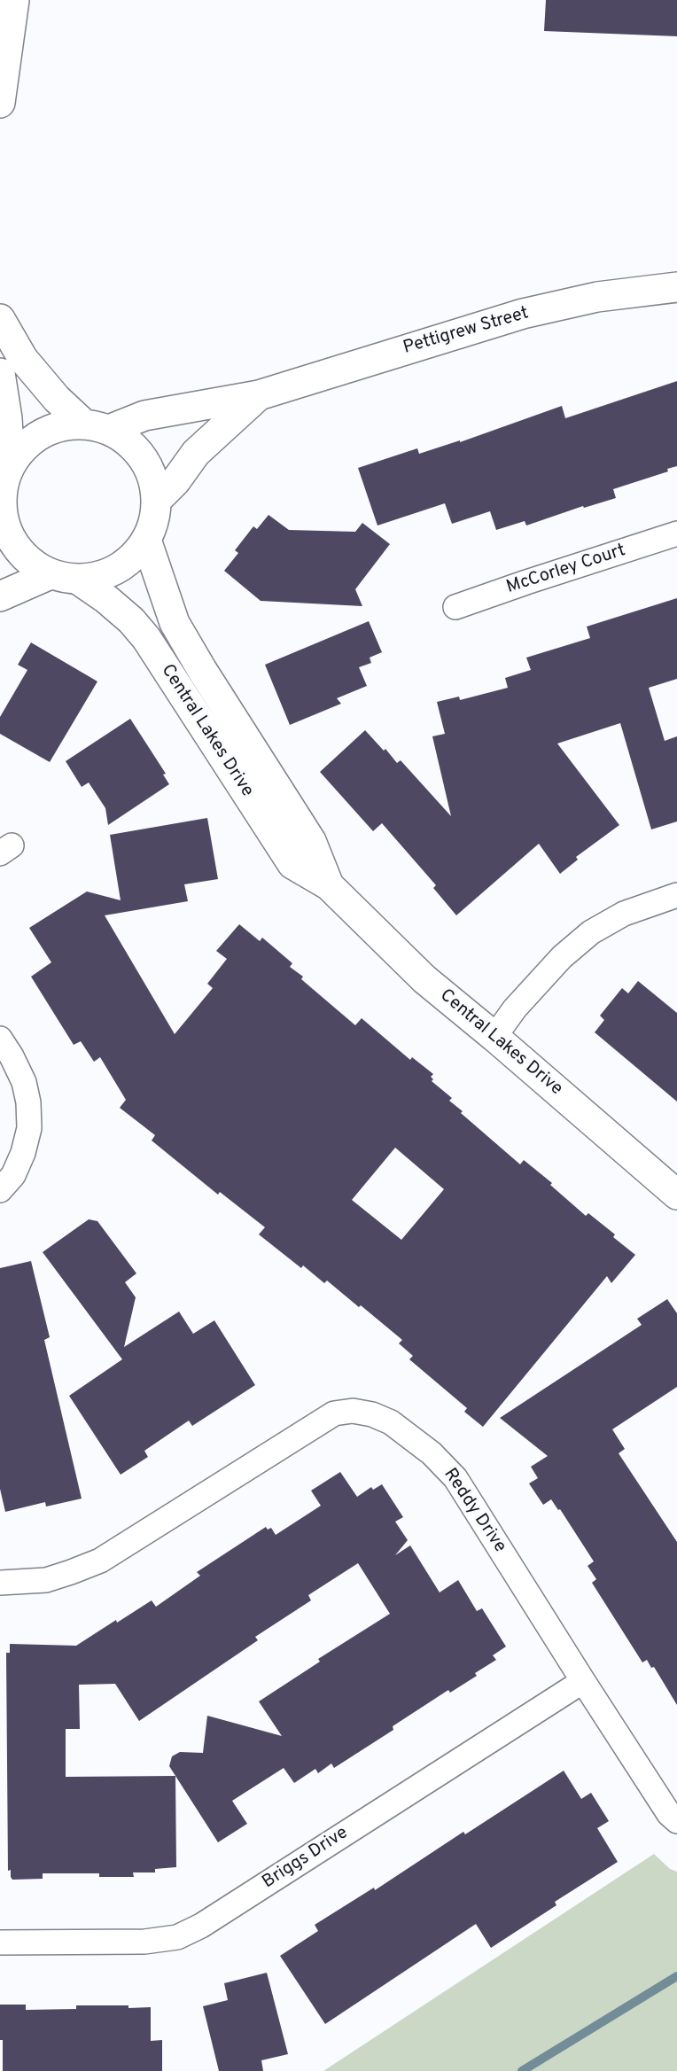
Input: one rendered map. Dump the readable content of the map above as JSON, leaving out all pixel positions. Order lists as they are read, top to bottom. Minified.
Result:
{"streets":{"main road":["Pettigrew Street","Central Lakes Drive"],"street":["McCorley Court","Reddy Drive","Briggs Drive"]},"crossings":[["Pettigrew Street","Central Lakes Drive"],["Reddy Drive","Briggs Drive"]]}
